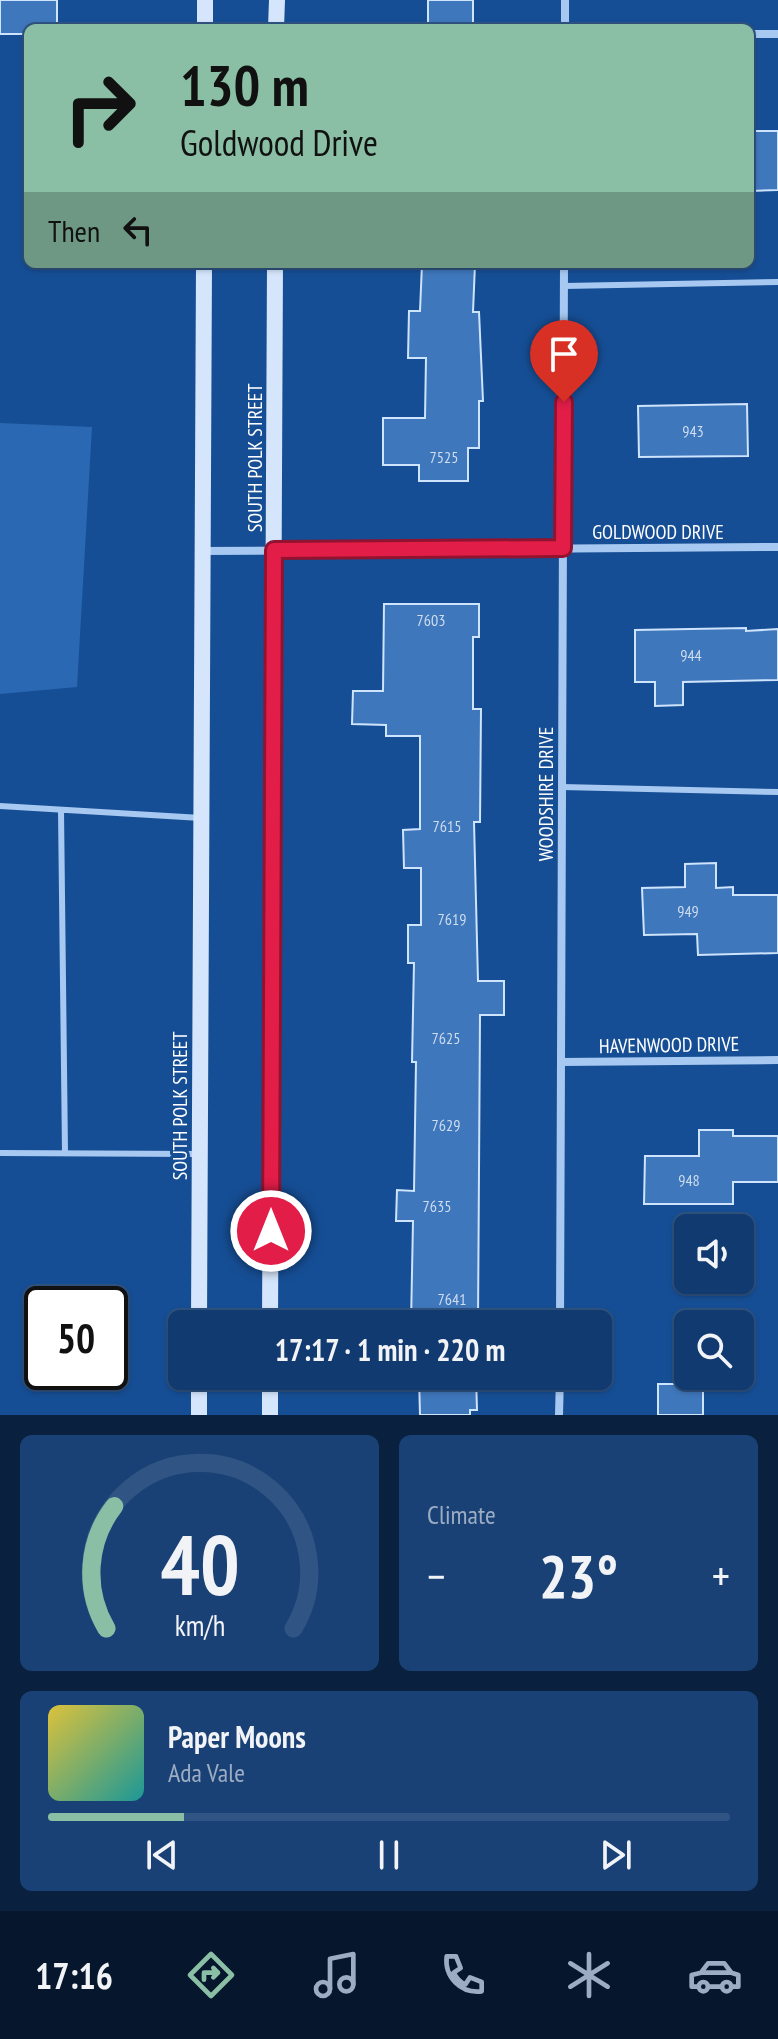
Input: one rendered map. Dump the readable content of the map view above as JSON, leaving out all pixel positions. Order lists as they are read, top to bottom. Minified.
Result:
{"streets":{"main road":["SOUTH POLK STREET"],"street":["GOLDWOOD DRIVE","WOODSHIRE DRIVE","HAVENWOOD DRIVE"]},"crossings":[["SOUTH POLK STREET","GOLDWOOD DRIVE"],["GOLDWOOD DRIVE","WOODSHIRE DRIVE"],["WOODSHIRE DRIVE","HAVENWOOD DRIVE"]],"house_numbers":["943","7525","7603","944","7615","949","7619","7625","7629","948","7635","7641"],"page":{"turn":["130 m","Goldwood Drive"],"then":"Then","limit":"50","trip":"17:17 · 1 min · 220 m","tile":"Climate","heat":["−","23°","+"],"song":["Paper Moons","Ada Vale"],"tabs":"17:16","gauge":["40","km/h"]}}
